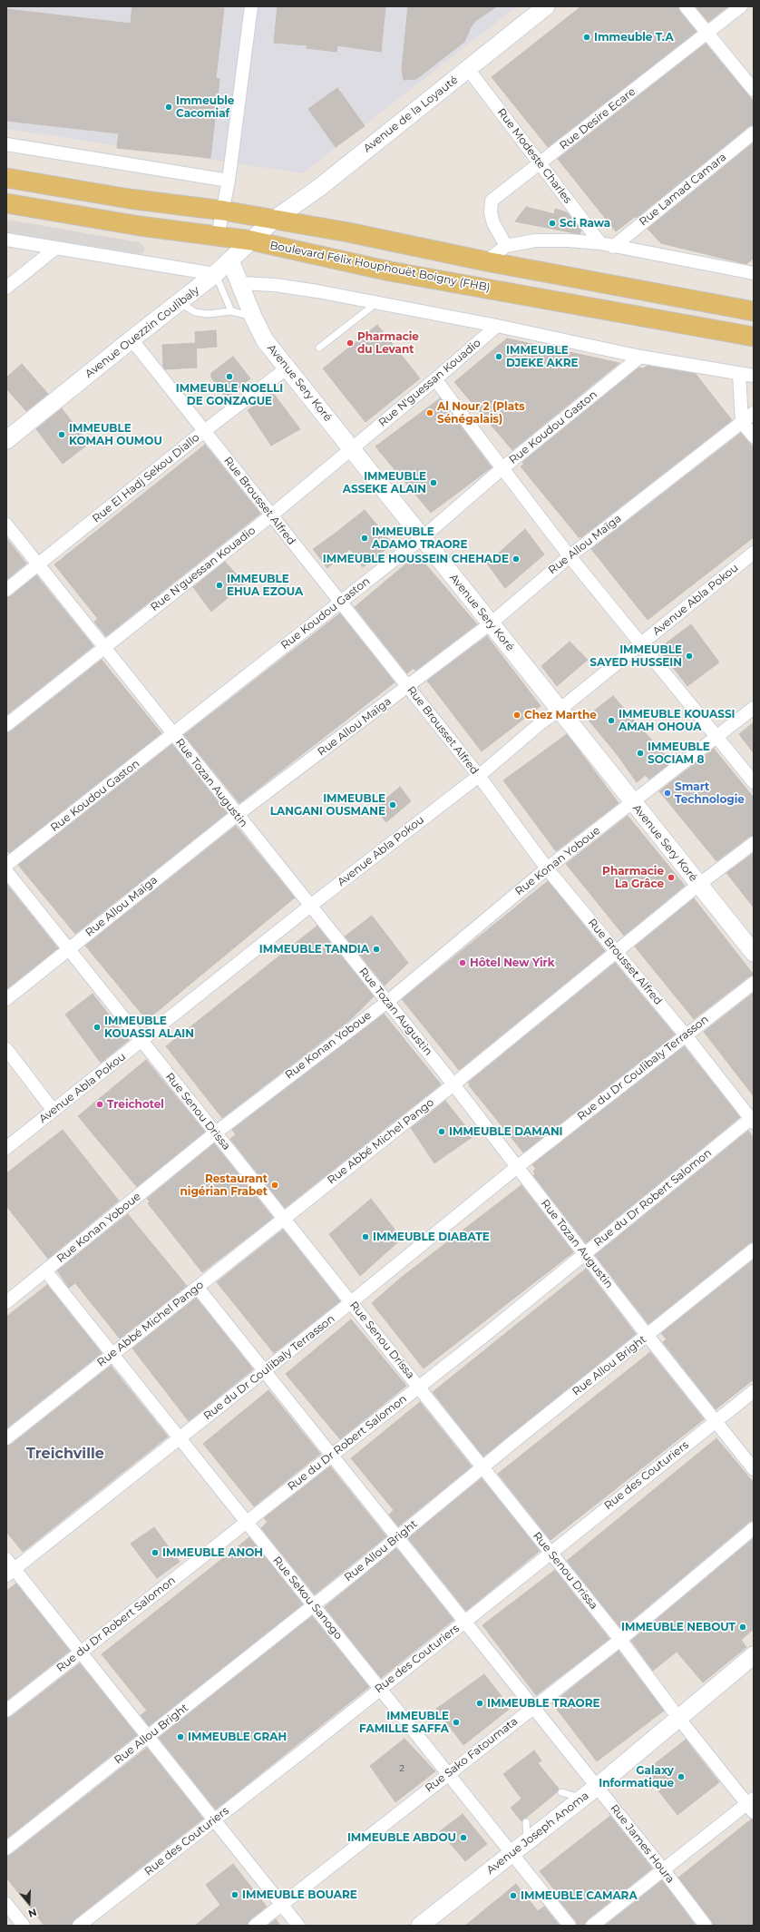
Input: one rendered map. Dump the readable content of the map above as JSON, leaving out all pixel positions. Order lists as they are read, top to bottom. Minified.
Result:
{"streets":{"main road":["Boulevard Félix Houphouët Boigny (FHB)"],"street":["Avenue de la Loyauté","Rue Desire Ecare","Rue Modeste Charles","Rue Lamad Camara","Avenue Ouezzin Coulibaly","Avenue Sery Koré","Rue N'guessan Kouadio","Rue Koudou Gaston","Rue El Hadj Sekou Diallo","Rue Brousset Alfred","Rue Allou Maïga","Avenue Abla Pokou","Rue Tozan Augustin","Rue Konan Yoboue","Rue du Dr Coulibaly Terrasson","Rue Senou Drissa","Rue Abbé Michel Pango","Rue du Dr Robert Salomon","Rue Allou Bright","Rue des Couturiers","Rue Sekou Sanogo","Rue Sako Fatoumata","Avenue Joseph Anoma","Rue James Houra"]},"crossings":[["Avenue de la Loyauté","Rue Modeste Charles"],["Avenue de la Loyauté","Avenue Ouezzin Coulibaly"],["Rue Desire Ecare","Rue Modeste Charles"],["Boulevard Félix Houphouët Boigny (FHB)","Avenue Ouezzin Coulibaly"],["Avenue Ouezzin Coulibaly","Avenue Sery Koré"],["Avenue Ouezzin Coulibaly","Rue Brousset Alfred"],["Avenue Sery Koré","Rue N'guessan Kouadio"],["Avenue Sery Koré","Rue Koudou Gaston"],["Avenue Sery Koré","Rue El Hadj Sekou Diallo"],["Avenue Sery Koré","Rue Allou Maïga"],["Avenue Sery Koré","Avenue Abla Pokou"],["Avenue Sery Koré","Rue Konan Yoboue"],["Avenue Sery Koré","Rue Abbé Michel Pango"],["Rue N'guessan Kouadio","Rue Brousset Alfred"],["Rue N'guessan Kouadio","Rue Tozan Augustin"],["Rue Koudou Gaston","Rue Brousset Alfred"],["Rue Koudou Gaston","Rue Tozan Augustin"],["Rue El Hadj Sekou Diallo","Rue Brousset Alfred"],["Rue El Hadj Sekou Diallo","Rue Tozan Augustin"],["Rue Brousset Alfred","Rue Allou Maïga"],["Rue Brousset Alfred","Avenue Abla Pokou"],["Rue Brousset Alfred","Rue Konan Yoboue"],["Rue Brousset Alfred","Rue du Dr Coulibaly Terrasson"],["Rue Brousset Alfred","Rue Abbé Michel Pango"],["Rue Brousset Alfred","Rue du Dr Robert Salomon"],["Rue Allou Maïga","Rue Tozan Augustin"],["Rue Allou Maïga","Rue Senou Drissa"],["Avenue Abla Pokou","Rue Tozan Augustin"],["Avenue Abla Pokou","Rue Senou Drissa"],["Rue Tozan Augustin","Rue Konan Yoboue"],["Rue Tozan Augustin","Rue du Dr Coulibaly Terrasson"],["Rue Tozan Augustin","Rue Abbé Michel Pango"],["Rue Tozan Augustin","Rue du Dr Robert Salomon"],["Rue Tozan Augustin","Rue Allou Bright"],["Rue Tozan Augustin","Rue des Couturiers"],["Rue Konan Yoboue","Rue Senou Drissa"],["Rue Konan Yoboue","Rue Sekou Sanogo"],["Rue du Dr Coulibaly Terrasson","Rue Senou Drissa"],["Rue du Dr Coulibaly Terrasson","Rue Sekou Sanogo"],["Rue du Dr Coulibaly Terrasson","Rue James Houra"],["Rue Senou Drissa","Rue Abbé Michel Pango"],["Rue Senou Drissa","Rue du Dr Robert Salomon"],["Rue Senou Drissa","Rue Allou Bright"],["Rue Senou Drissa","Rue des Couturiers"],["Rue Senou Drissa","Rue Sako Fatoumata"],["Rue Senou Drissa","Avenue Joseph Anoma"],["Rue Abbé Michel Pango","Rue Sekou Sanogo"],["Rue Abbé Michel Pango","Rue James Houra"],["Rue du Dr Robert Salomon","Rue Sekou Sanogo"],["Rue du Dr Robert Salomon","Rue James Houra"],["Rue Allou Bright","Rue Sekou Sanogo"],["Rue Allou Bright","Rue James Houra"],["Rue des Couturiers","Rue Sekou Sanogo"],["Rue des Couturiers","Rue James Houra"],["Rue Sekou Sanogo","Rue Sako Fatoumata"],["Rue Sekou Sanogo","Avenue Joseph Anoma"],["Rue Sako Fatoumata","Rue James Houra"],["Avenue Joseph Anoma","Rue James Houra"]],"districts":["Treichville"],"places":["Immeuble T.A","Immeuble Cacomiaf","Sci Rawa","Pharmacie du Levant","IMMEUBLE DJEKE AKRE","IMMEUBLE NOELLI DE GONZAGUE","Al Nour 2 (Plats Sénégalais)","IMMEUBLE KOMAH OUMOU","IMMEUBLE ASSEKE ALAIN","IMMEUBLE ADAMO TRAORE","IMMEUBLE HOUSSEIN CHEHADE","IMMEUBLE EHUA EZOUA","IMMEUBLE SAYED HUSSEIN","Chez Marthe","IMMEUBLE KOUASSI AMAH OHOUA","IMMEUBLE SOCIAM 8","Smart Technologie","IMMEUBLE LANGANI OUSMANE","Pharmacie La Grâce","IMMEUBLE TANDIA","Hôtel New Yirk","IMMEUBLE KOUASSI ALAIN","Treichotel","IMMEUBLE DAMANI","Restaurant nigérian Frabet","IMMEUBLE DIABATE","IMMEUBLE ANOH","IMMEUBLE NEBOUT","IMMEUBLE TRAORE","IMMEUBLE FAMILLE SAFFA","IMMEUBLE GRAH","Galaxy Informatique","IMMEUBLE ABDOU","IMMEUBLE BOUARE","IMMEUBLE CAMARA"],"house_numbers":["2"],"north":"bottom"}
